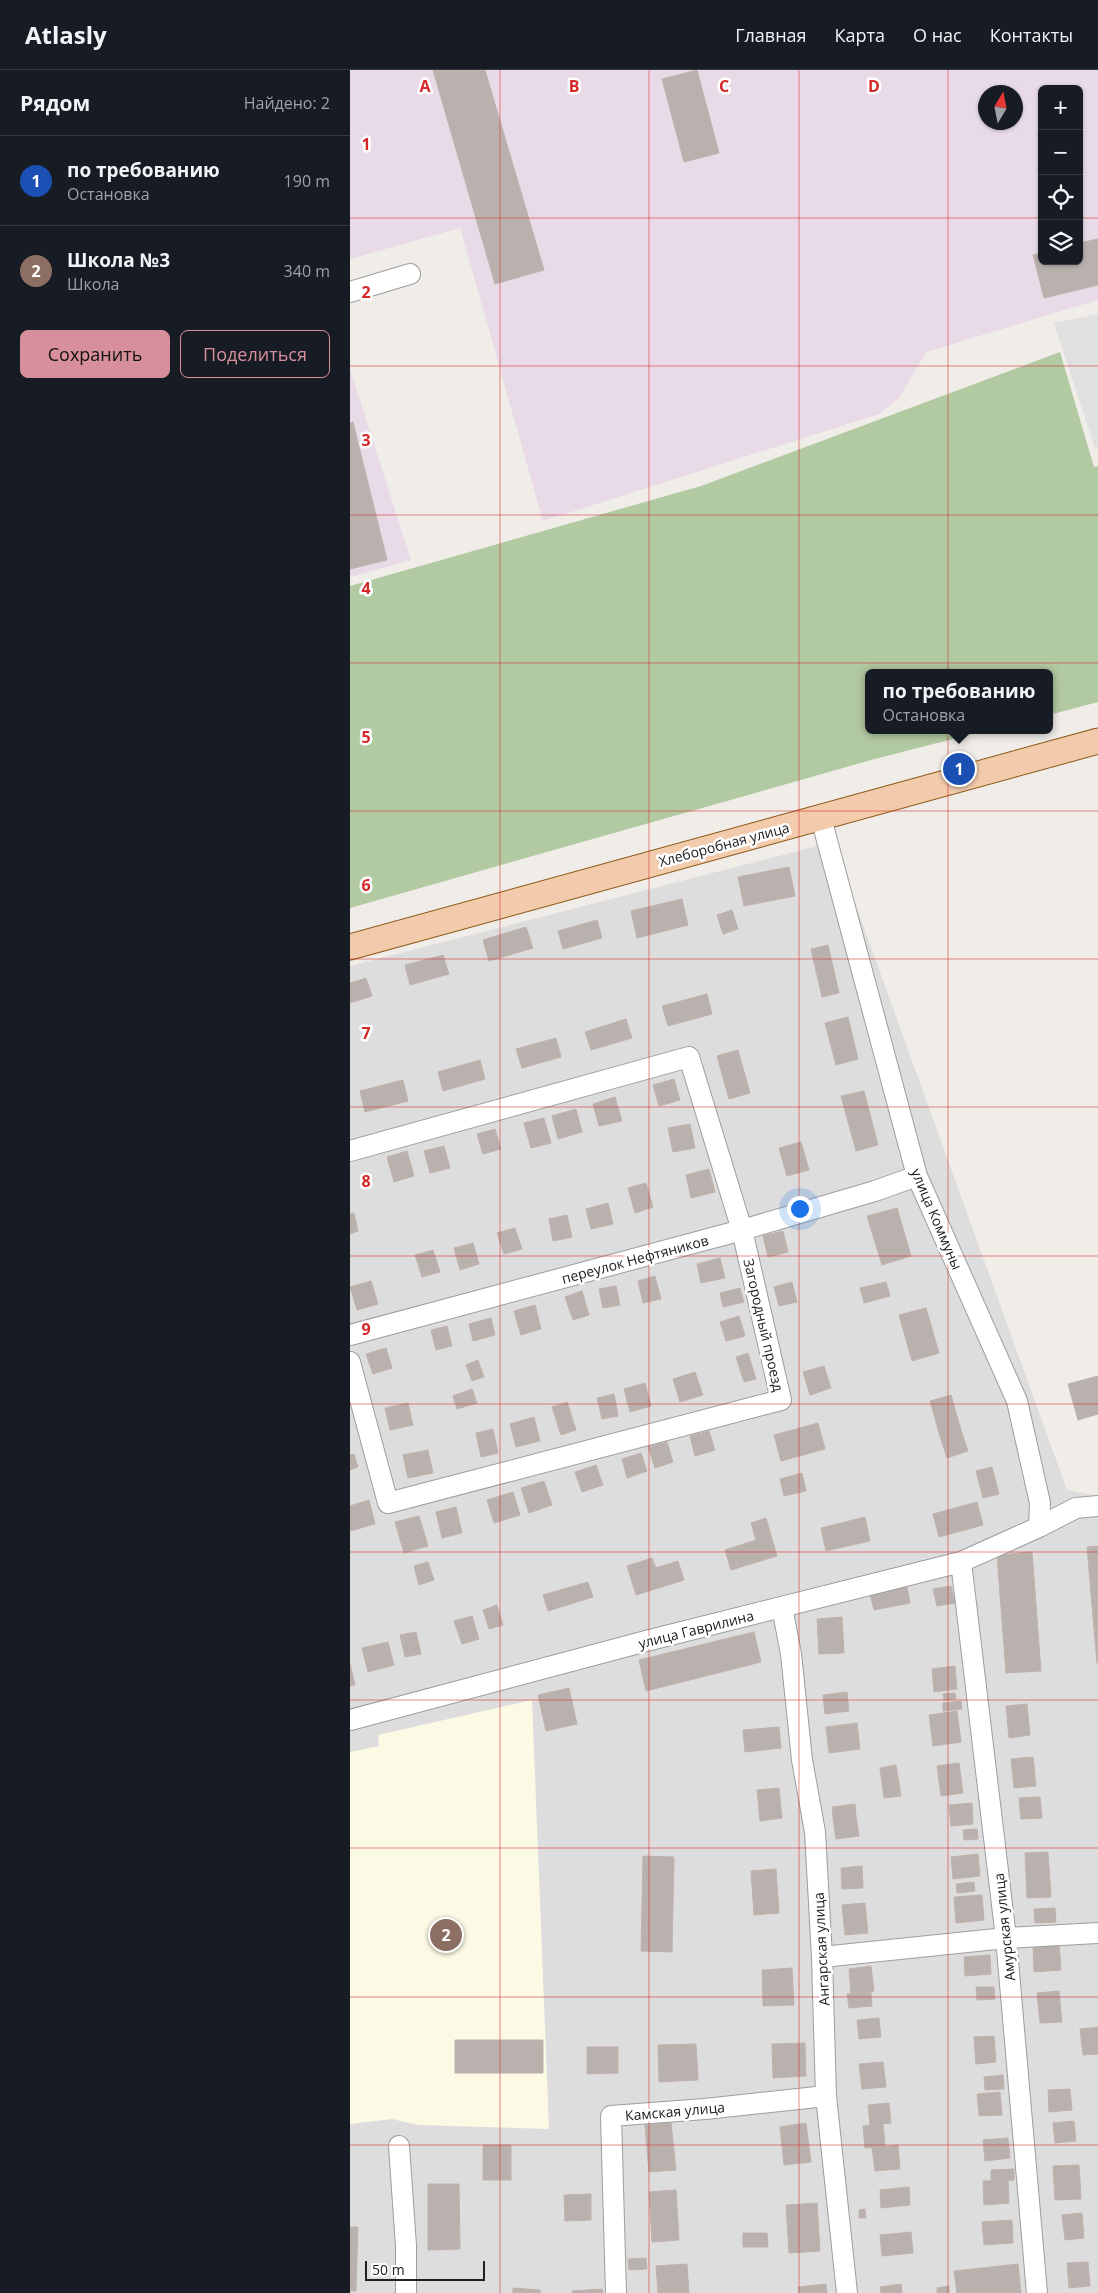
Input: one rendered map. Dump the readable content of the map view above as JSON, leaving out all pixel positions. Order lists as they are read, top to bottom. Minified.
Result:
{"streets":{"main road":["Хлеборобная улица"],"street":["улица Коммуны","переулок Нефтяников","Загородный проезд","улица Гаврилина","Амурская улица","Ангарская улица","Камская улица"]},"crossings":[["Хлеборобная улица","улица Коммуны"],["улица Коммуны","переулок Нефтяников"],["улица Коммуны","улица Гаврилина"],["переулок Нефтяников","Загородный проезд"],["улица Гаврилина","Амурская улица"],["улица Гаврилина","Ангарская улица"],["Ангарская улица","Камская улица"]],"scale_bar":"50 m","north":"top","page":{"header":"Atlasly","nav":["Главная","Карта","О нас","Контакты"],"heading":["Рядом","Найдено: 2"],"map_buttons":["+","−"],"list":[{"mark":"1","name":"по требованию","note":"Остановка","value":"190 m"},{"mark":"2","name":"Школа №3","note":"Школа","value":"340 m"}],"buttons":["Сохранить","Поделиться"],"popup":["по требованию","Остановка"],"pins":["1","2"],"scale":"50 m"},"grid":{"columns":["A","B","C","D"],"rows":["1","2","3","4","5","6","7","8","9"]}}
